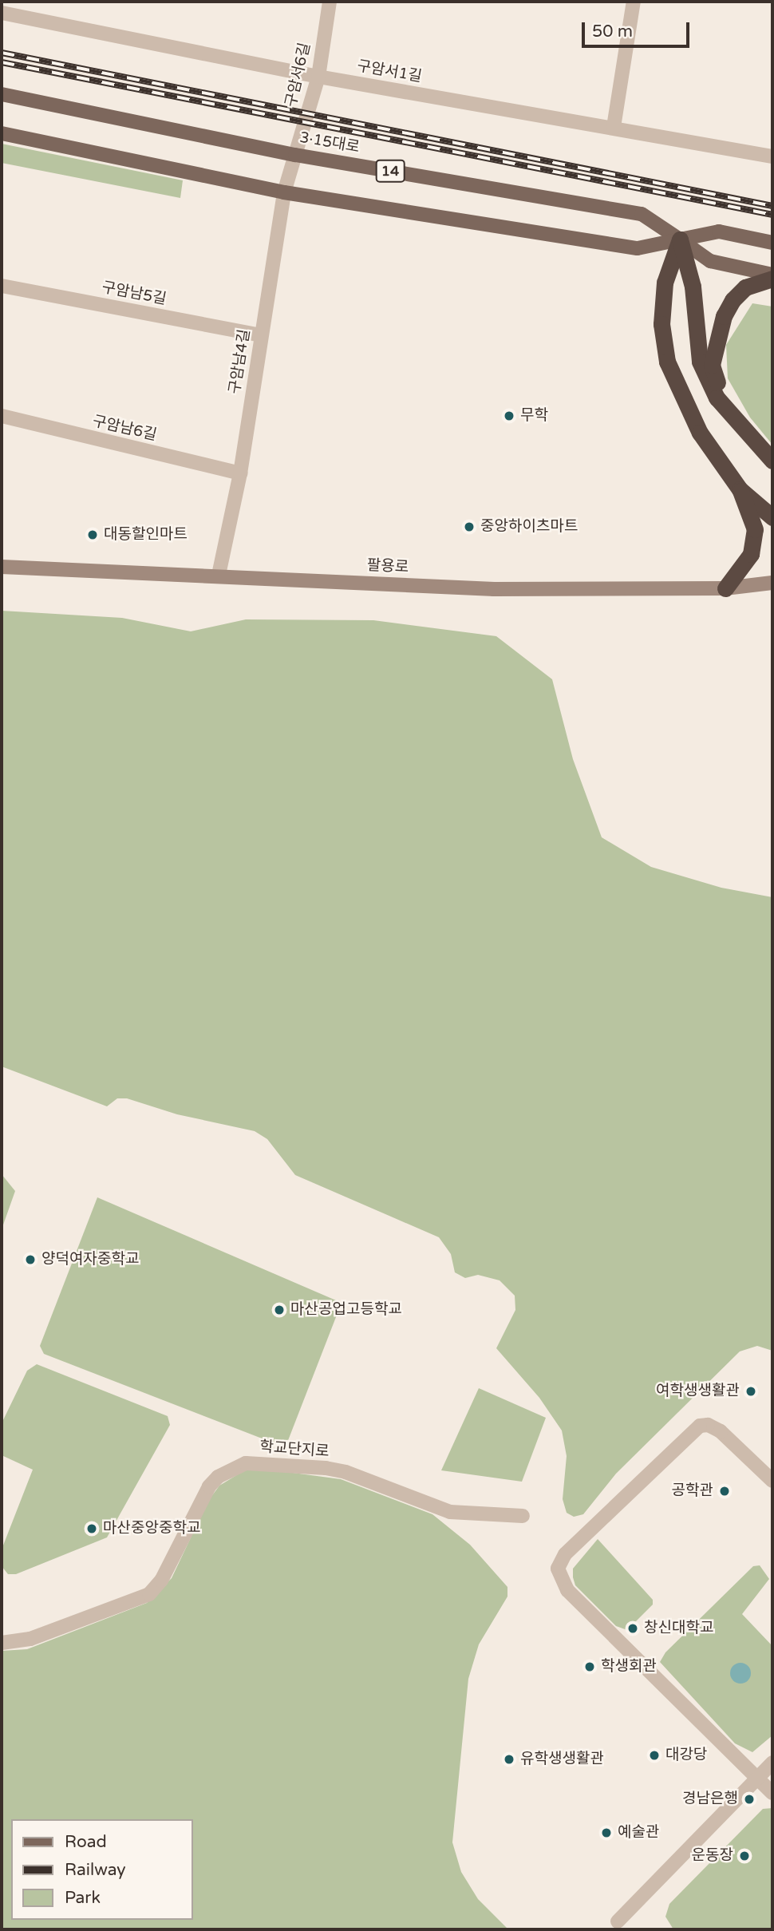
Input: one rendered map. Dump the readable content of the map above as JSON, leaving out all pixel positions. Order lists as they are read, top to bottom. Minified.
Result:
{"streets":{"main road":["3·15대로","14","팔용로"],"street":["구암서1길","구암서6길","구암남5길","구암남4길","구암남6길","학교단지로"]},"crossings":[["구암서1길","구암서6길"],["구암서6길","3·15대로"],["구암서6길","구암남4길"],["3·15대로","구암남4길"],["구암남5길","구암남4길"],["구암남4길","구암남6길"],["구암남4길","팔용로"]],"places":["무학","중앙하이츠마트","대동할인마트","양덕여자중학교","마산공업고등학교","여학생생활관","공학관","마산중앙중학교","창신대학교","학생회관","대강당","유학생생활관","경남은행","예술관","운동장"],"legend":["Road","Railway","Park"],"scale_bar":"50 m"}
